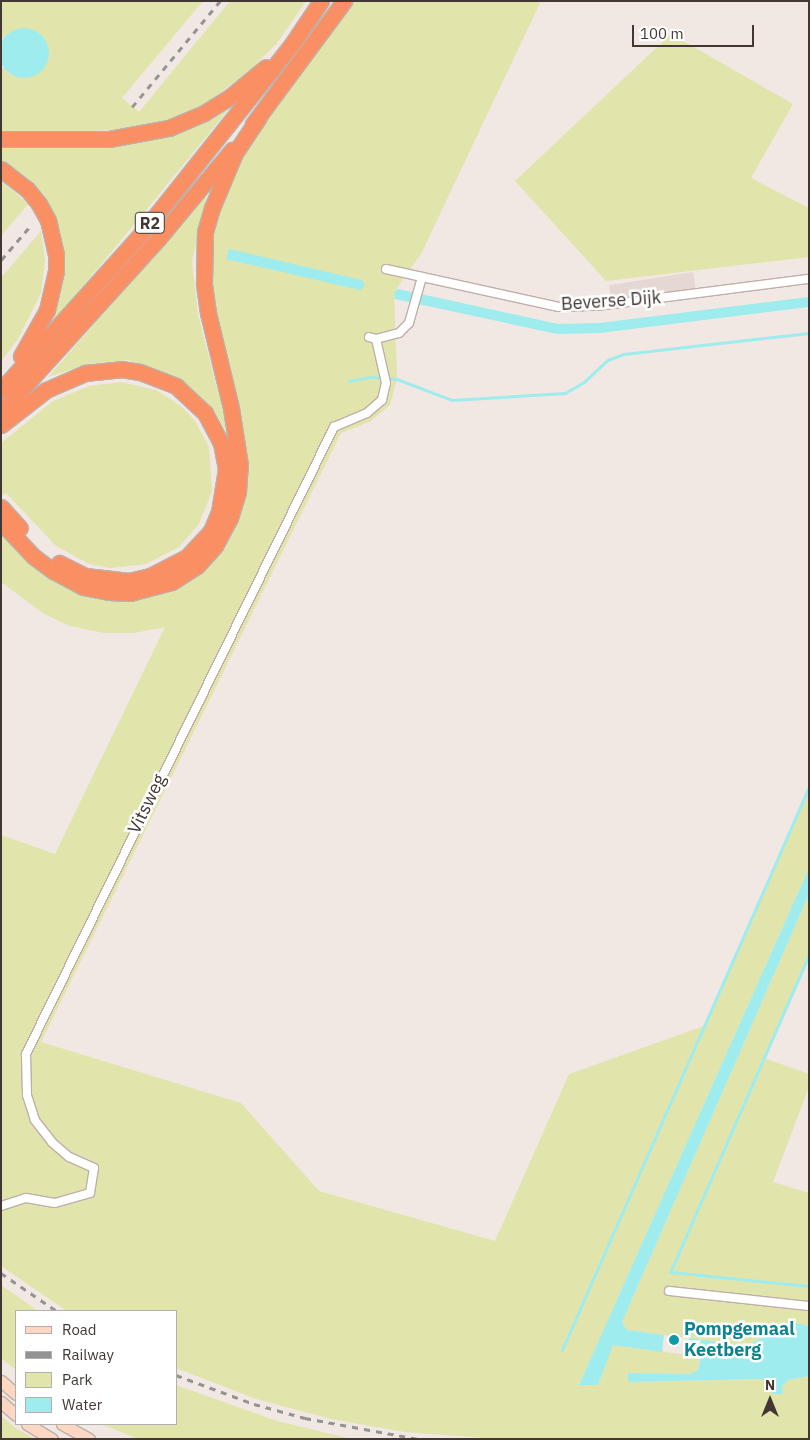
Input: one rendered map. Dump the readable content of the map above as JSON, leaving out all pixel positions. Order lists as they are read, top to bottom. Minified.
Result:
{"streets":{"highway":["R2"],"street":["Beverse Dijk","Vitsweg"]},"crossings":[["Beverse Dijk","Vitsweg"]],"places":["Pompgemaal Keetberg"],"legend":["Road","Railway","Park","Water"],"scale_bar":"100 m","north":"top"}
